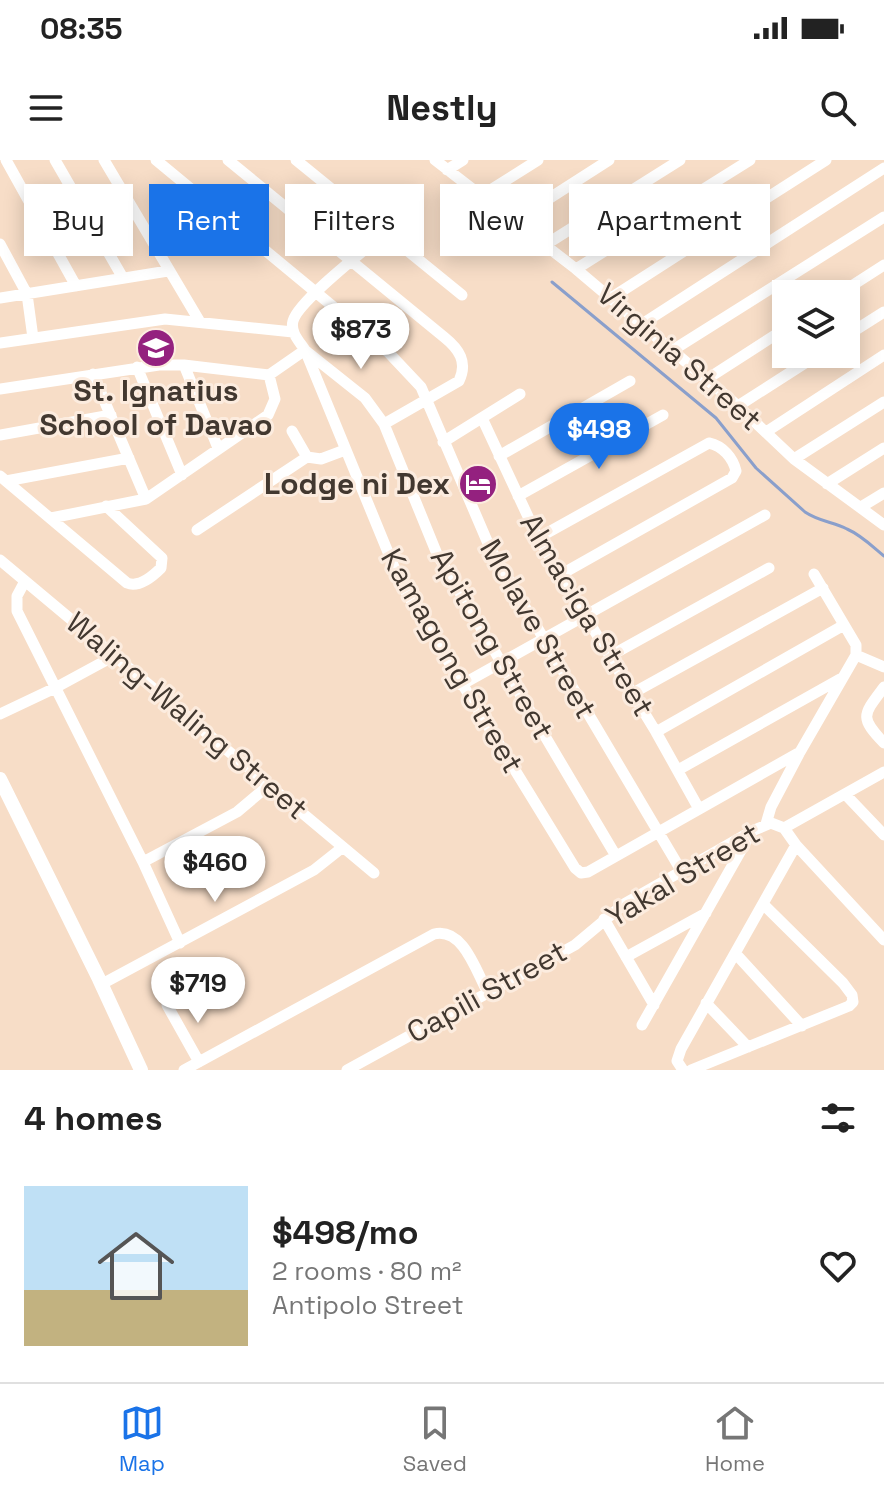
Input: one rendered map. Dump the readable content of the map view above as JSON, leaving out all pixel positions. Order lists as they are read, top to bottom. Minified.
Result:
{"streets":{"street":["Virginia Street","Almaciga Street","Molave Street","Apitong Street","Kamagong Street","Waling-Waling Street","Yakal Street","Capili Street"]},"crossings":[["Molave Street","Yakal Street"],["Apitong Street","Kamagong Street"],["Yakal Street","Capili Street"]],"places":{"school or university":["St. Ignatius School of Davao"],"hotel":["Lodge ni Dex"]},"page":{"status":"08:35","header":"Nestly","chip":["Buy","Rent","Filters","New","Apartment"],"price":["$873","$498","$460","$719"],"heading":"4 homes","list":[{"name":"$498/mo","note":"2 rooms · 80 m² · Antipolo Street"}],"tabs":["Map","Saved","Home"]}}
